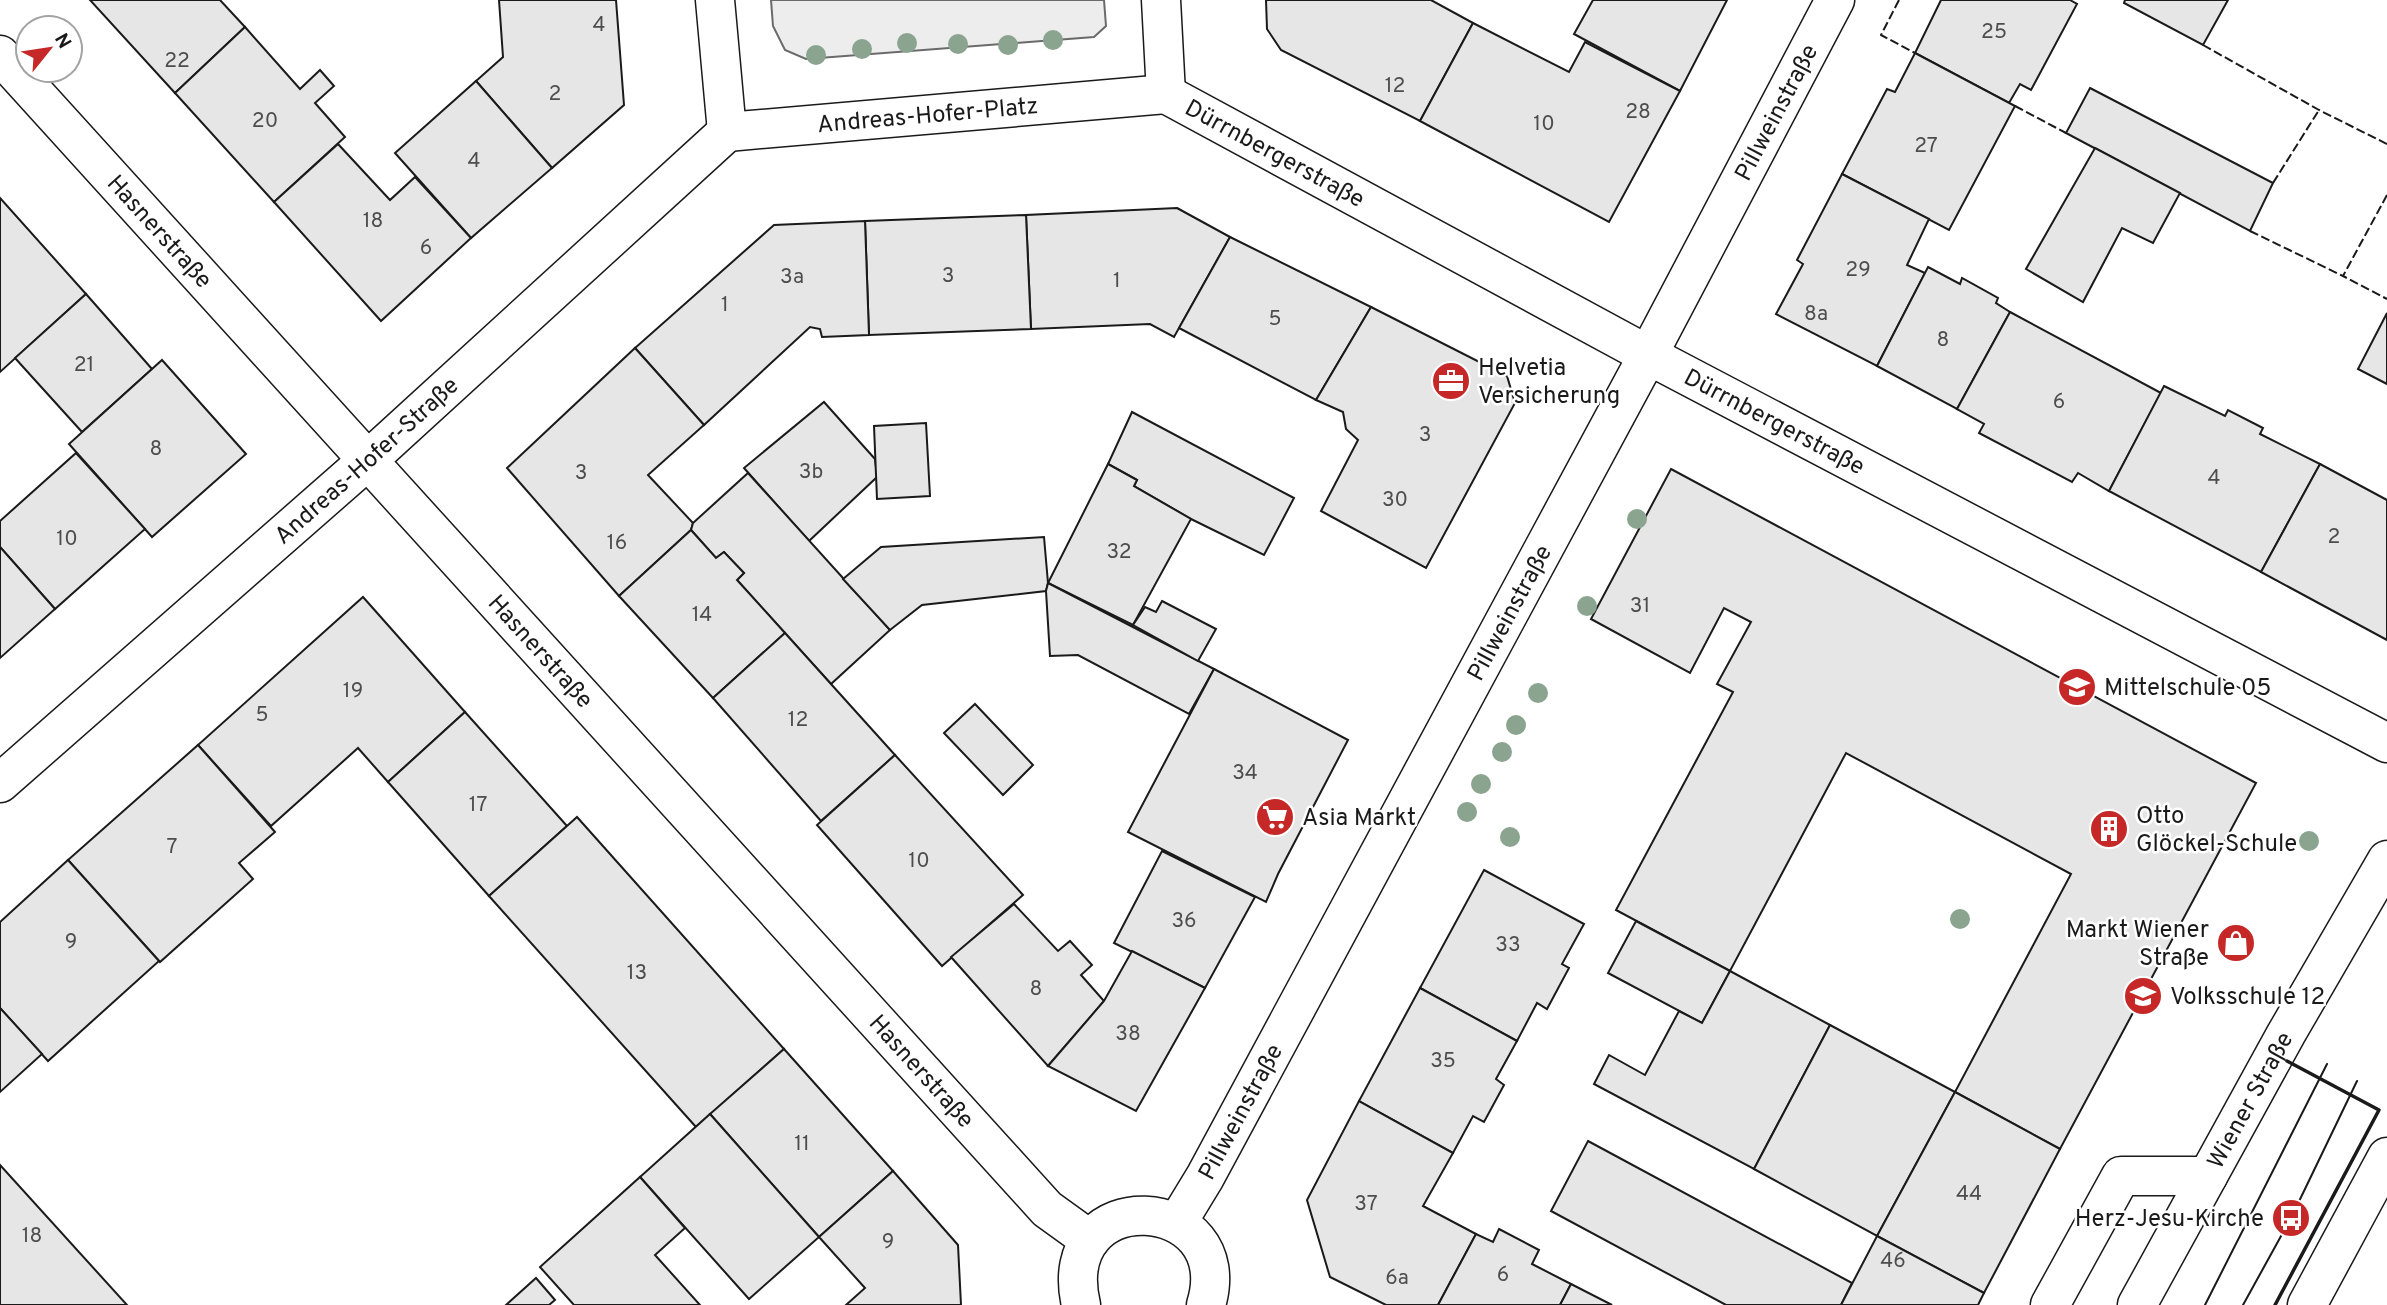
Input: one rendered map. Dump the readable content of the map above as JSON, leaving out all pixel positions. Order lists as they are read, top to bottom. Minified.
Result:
{"streets":{"street":["Pillweinstraße","Andreas-Hofer-Platz","Dürrnbergerstraße","Hasnerstraße","Andreas-Hofer-Straße","Wiener Straße"]},"crossings":[["Pillweinstraße","Dürrnbergerstraße"],["Andreas-Hofer-Platz","Dürrnbergerstraße"],["Andreas-Hofer-Platz","Andreas-Hofer-Straße"],["Hasnerstraße","Andreas-Hofer-Straße"]],"places":{"office":["Helvetia Versicherung"],"school or university":["Mittelschule 05","Volksschule 12"],"supermarket":["Asia Markt"],"building":["Otto Glöckel-Schule"],"shop":["Markt Wiener Straße"],"bus stop":["Herz-Jesu-Kirche"]},"house_numbers":["4","25","22","12","2","28","20","10","27","4","18","6","29","3","3a","1","1","8a","5","8","21","6","3","8","3b","3","4","30","2","10","16","32","31","14","19","5","12","34","17","7","10","36","9","33","13","8","38","35","11","44","37","18","9","46","6","6a"],"north":"top right"}
